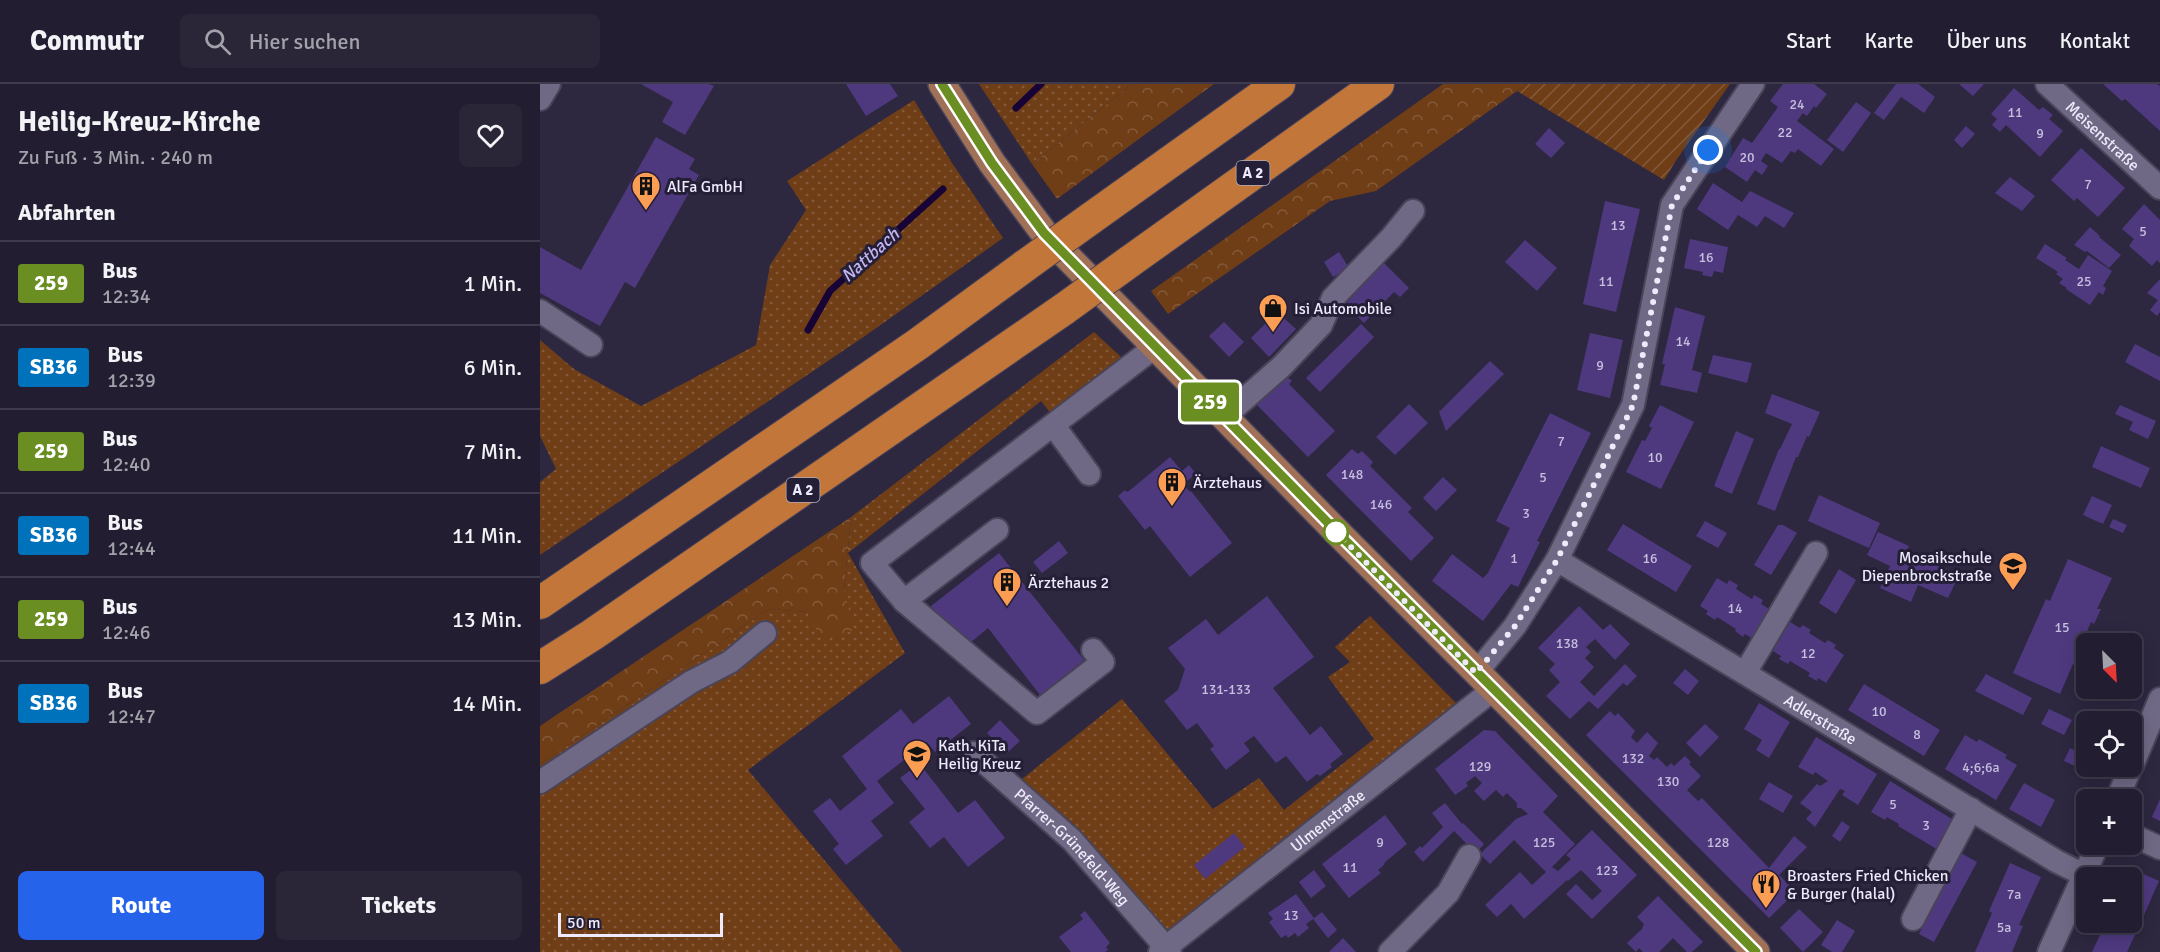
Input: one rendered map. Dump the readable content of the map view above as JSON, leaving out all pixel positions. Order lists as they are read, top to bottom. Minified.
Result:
{"streets":{"highway":["A 2"],"street":["Meisenstraße","Adlerstraße","Ulmenstraße","Pfarrer-Grünefeld-Weg"]},"crossings":[["Adlerstraße","Ulmenstraße"],["Ulmenstraße","Pfarrer-Grünefeld-Weg"]],"water":["Nattbach"],"places":{"building":["AlFa GmbH","Ärztehaus","Ärztehaus 2"],"shop":["Isi Automobile"],"school or university":["Mosaikschule Diepenbrockstraße","Kath. KiTa Heilig Kreuz"],"restaurant":["Broasters Fried Chicken & Burger (halal)"]},"lines":["bus line 259"],"house_numbers":["24","11","22","9","20","7","13","5","16","11","25","14","9","7","10","148","5","146","3","1","16","14","15","138","12","131-133","10","8","132","129","4;6;6a","130","5","3","9","125","128","11","123","7a","13","5a"],"scale_bar":"50 m","north":"bottom right","page":{"header":"Commutr","search":"Hier suchen","nav":["Start","Karte","Über uns","Kontakt"],"heading":[["Heilig-Kreuz-Kirche","Zu Fuß · 3 Min. · 240 m"],"Abfahrten"],"on_map":"259","list":[{"mark":"259","name":"Bus","note":"12:34","value":"1 Min."},{"mark":"SB36","name":"Bus","note":"12:39","value":"6 Min."},{"mark":"259","name":"Bus","note":"12:40","value":"7 Min."},{"mark":"SB36","name":"Bus","note":"12:44","value":"11 Min."},{"mark":"259","name":"Bus","note":"12:46","value":"13 Min."},{"mark":"SB36","name":"Bus","note":"12:47","value":"14 Min."}],"map_buttons":["+","−"],"buttons":["Route","Tickets"],"scale":"50 m"}}
